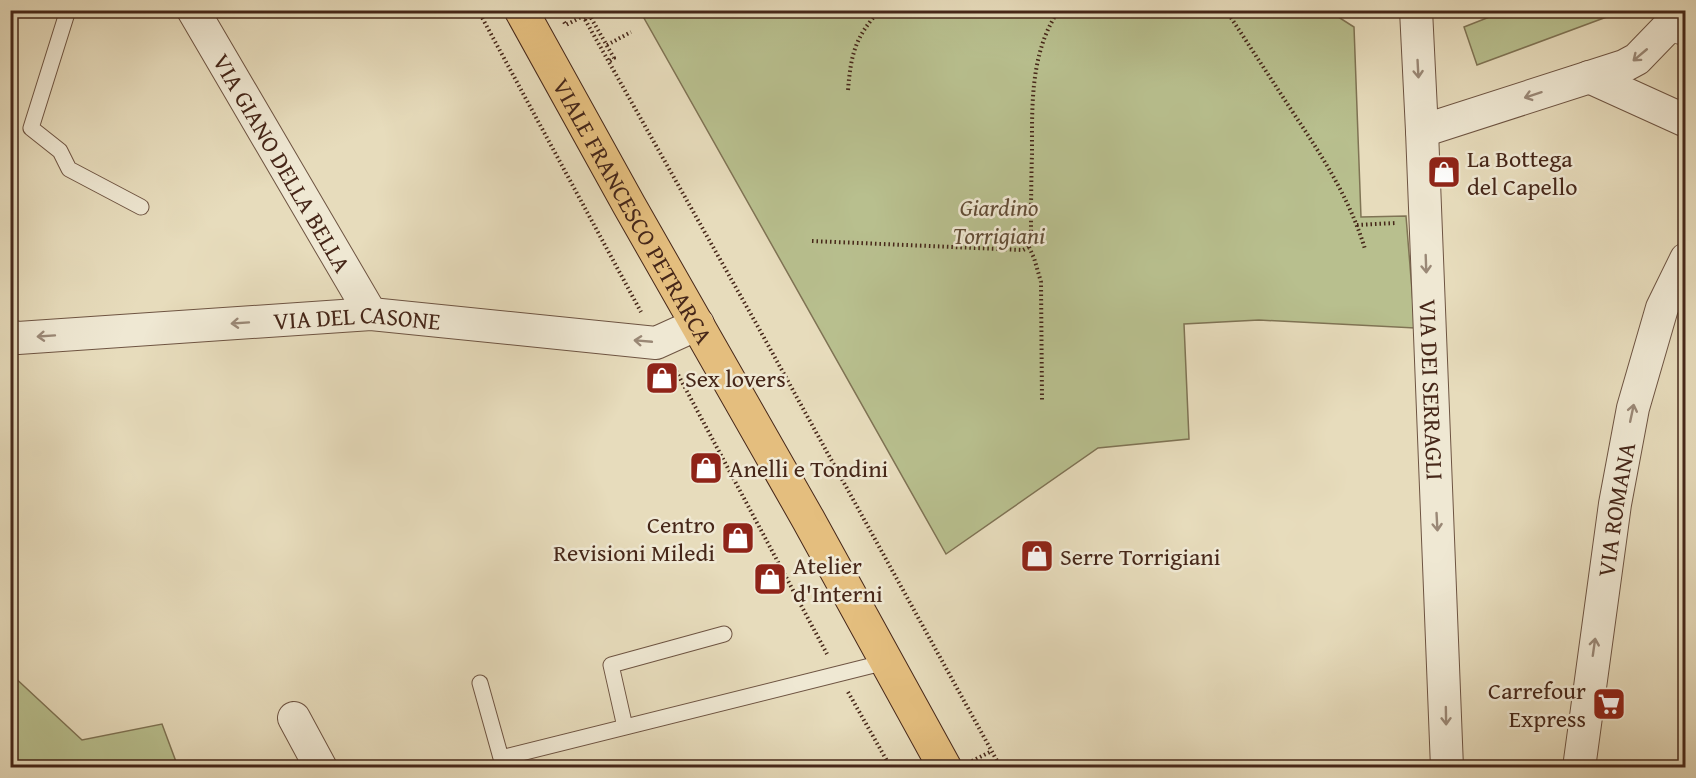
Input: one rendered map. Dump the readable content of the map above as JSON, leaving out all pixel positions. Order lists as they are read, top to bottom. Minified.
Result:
{"streets":{"main road":["VIALE FRANCESCO PETRARCA"],"street":["VIA GIANO DELLA BELLA","VIA DEL CASONE","VIA DEI SERRAGLI","VIA ROMANA"]},"crossings":[["VIA GIANO DELLA BELLA","VIA DEL CASONE"],["VIALE FRANCESCO PETRARCA","VIA DEL CASONE"]],"one_way":["VIA DEL CASONE","VIA DEI SERRAGLI","VIA ROMANA"],"parks":["Giardino Torrigiani"],"places":{"shop":["La Bottega del Capello","Sex lovers","Anelli e Tondini","Centro Revisioni Miledi","Serre Torrigiani","Atelier d'Interni"],"supermarket":["Carrefour Express"]}}
